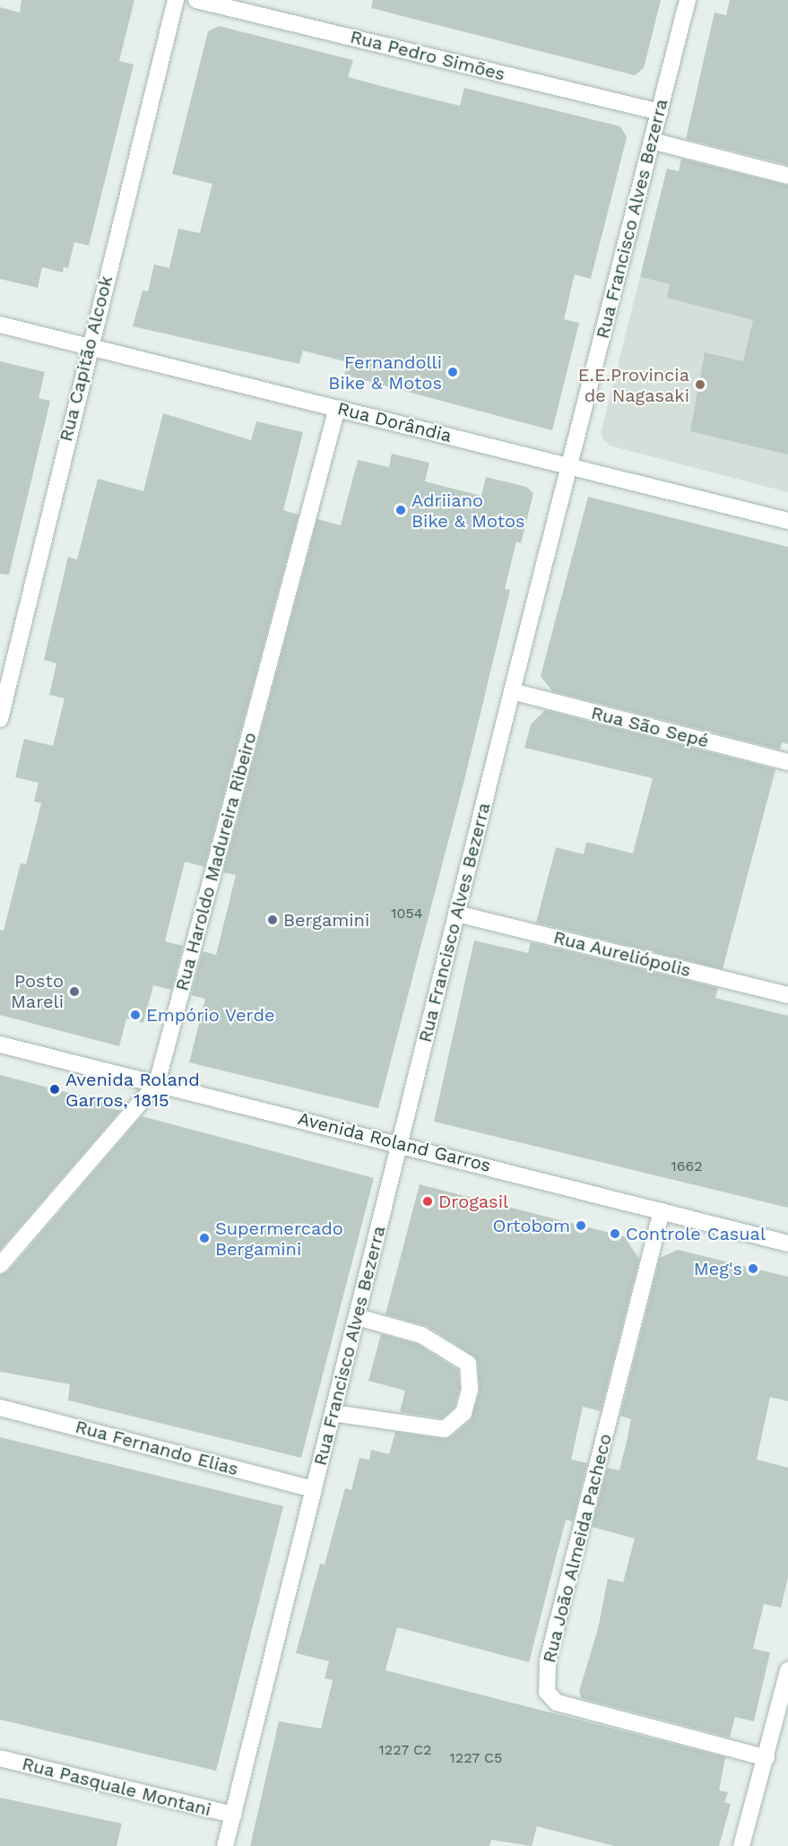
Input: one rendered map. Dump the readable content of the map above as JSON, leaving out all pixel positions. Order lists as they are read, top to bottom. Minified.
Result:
{"streets":{"street":["Rua Pedro Simões","Rua Francisco Alves Bezerra","Rua Capitão Alcook","Rua Dorândia","Rua São Sepé","Rua Haroldo Madureira Ribeiro","Rua Aureliópolis","Avenida Roland Garros","Rua Fernando Elias","Rua João Almeida Pacheco","Rua Pasquale Montani"]},"crossings":[["Rua Pedro Simões","Rua Francisco Alves Bezerra"],["Rua Francisco Alves Bezerra","Rua Dorândia"],["Rua Francisco Alves Bezerra","Rua São Sepé"],["Rua Francisco Alves Bezerra","Rua Aureliópolis"],["Rua Francisco Alves Bezerra","Avenida Roland Garros"],["Rua Francisco Alves Bezerra","Rua Fernando Elias"],["Rua Francisco Alves Bezerra","Rua Pasquale Montani"],["Rua Capitão Alcook","Rua Dorândia"],["Rua Dorândia","Rua Haroldo Madureira Ribeiro"],["Rua Haroldo Madureira Ribeiro","Avenida Roland Garros"],["Avenida Roland Garros","Rua João Almeida Pacheco"]],"places":["Fernandolli Bike & Motos","E.E.Provincia de Nagasaki","Adriiano Bike & Motos","Bergamini","Posto Mareli","Empório Verde","Avenida Roland Garros, 1815","Drogasil","Ortobom","Controle Casual","Supermercado Bergamini","Meg's"],"house_numbers":["1054","1662","1227 C2","1227 C5"]}
